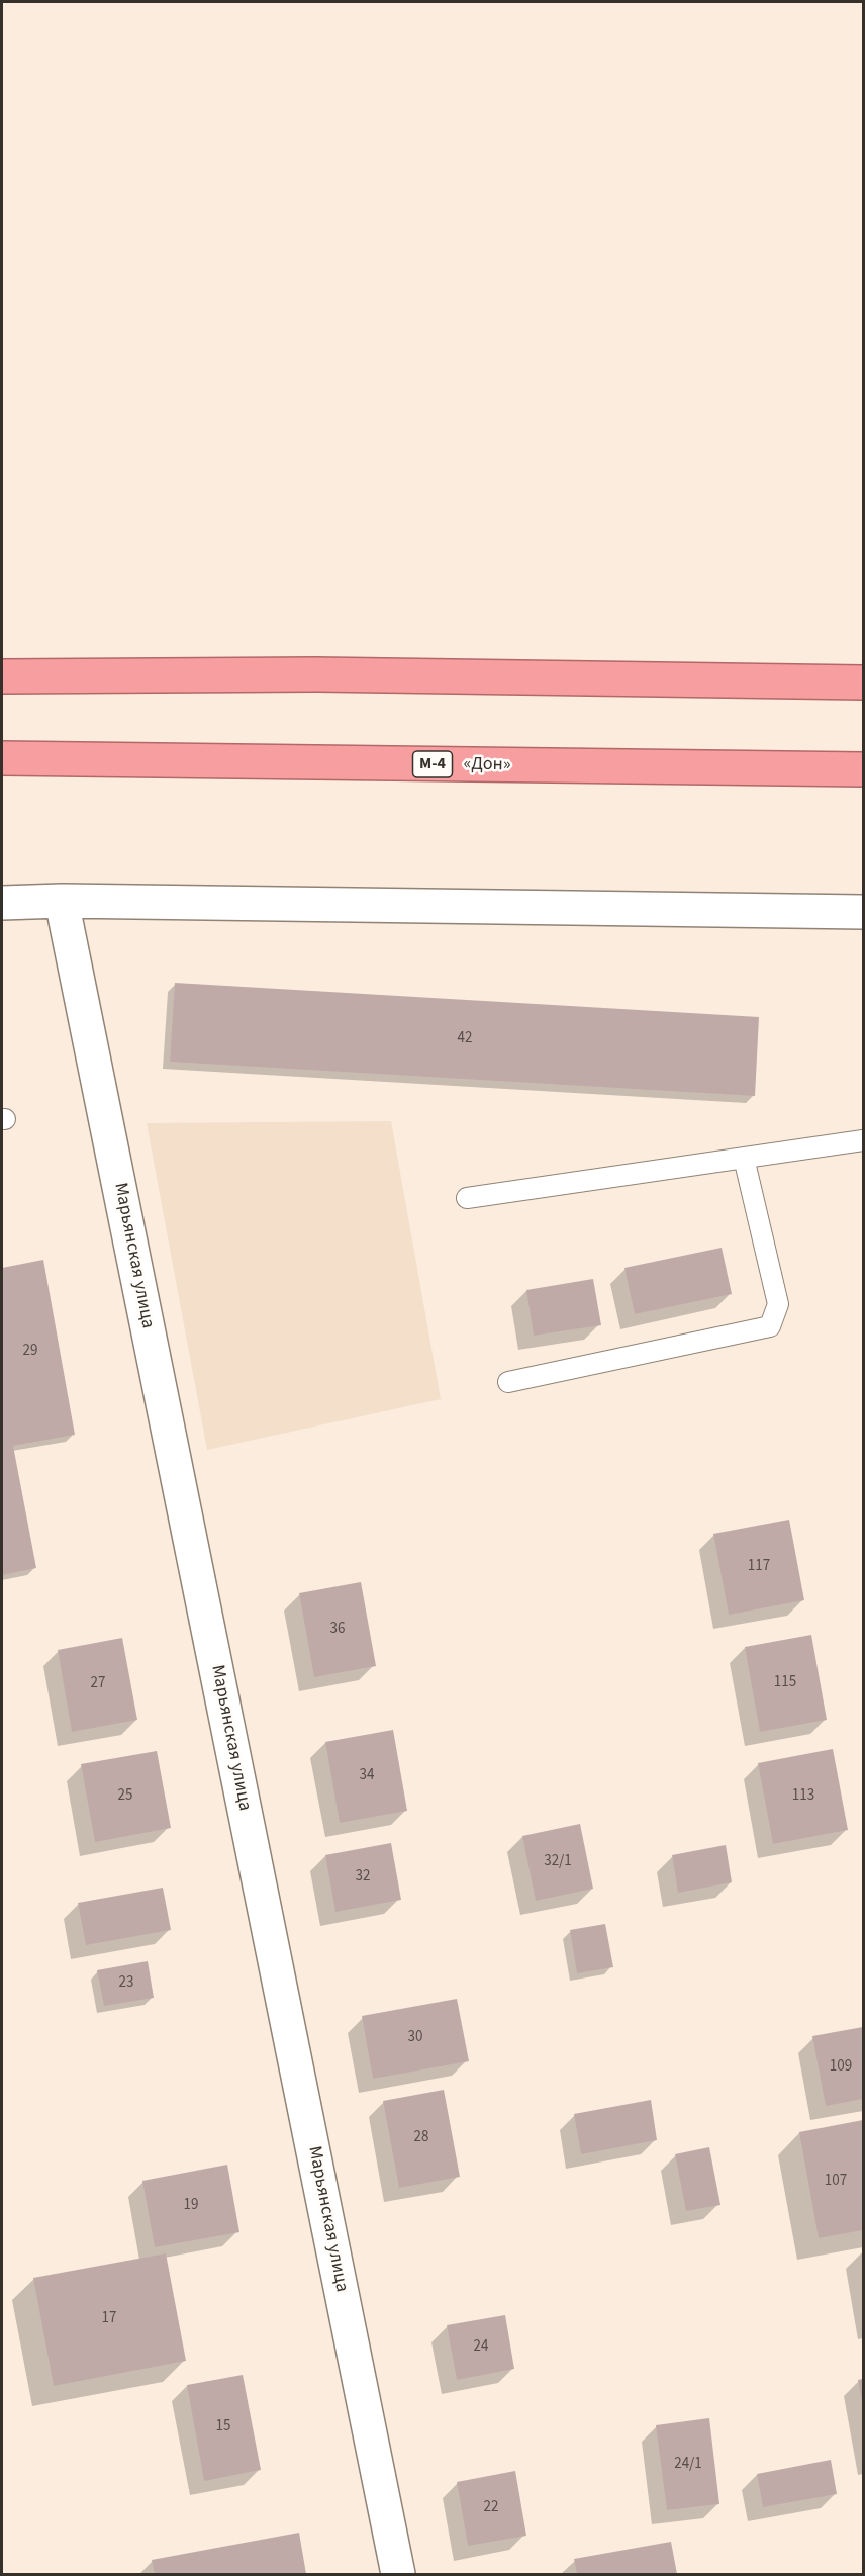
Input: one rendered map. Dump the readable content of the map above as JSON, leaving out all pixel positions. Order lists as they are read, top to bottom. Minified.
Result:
{"streets":{"highway":["М-4","«Дон»"],"street":["Марьянская улица"]},"house_numbers":["42","29","117","36","115","27","34","25","113","32/1","32","23","30","109","28","107","19","17","24","15","24/1","22"]}
